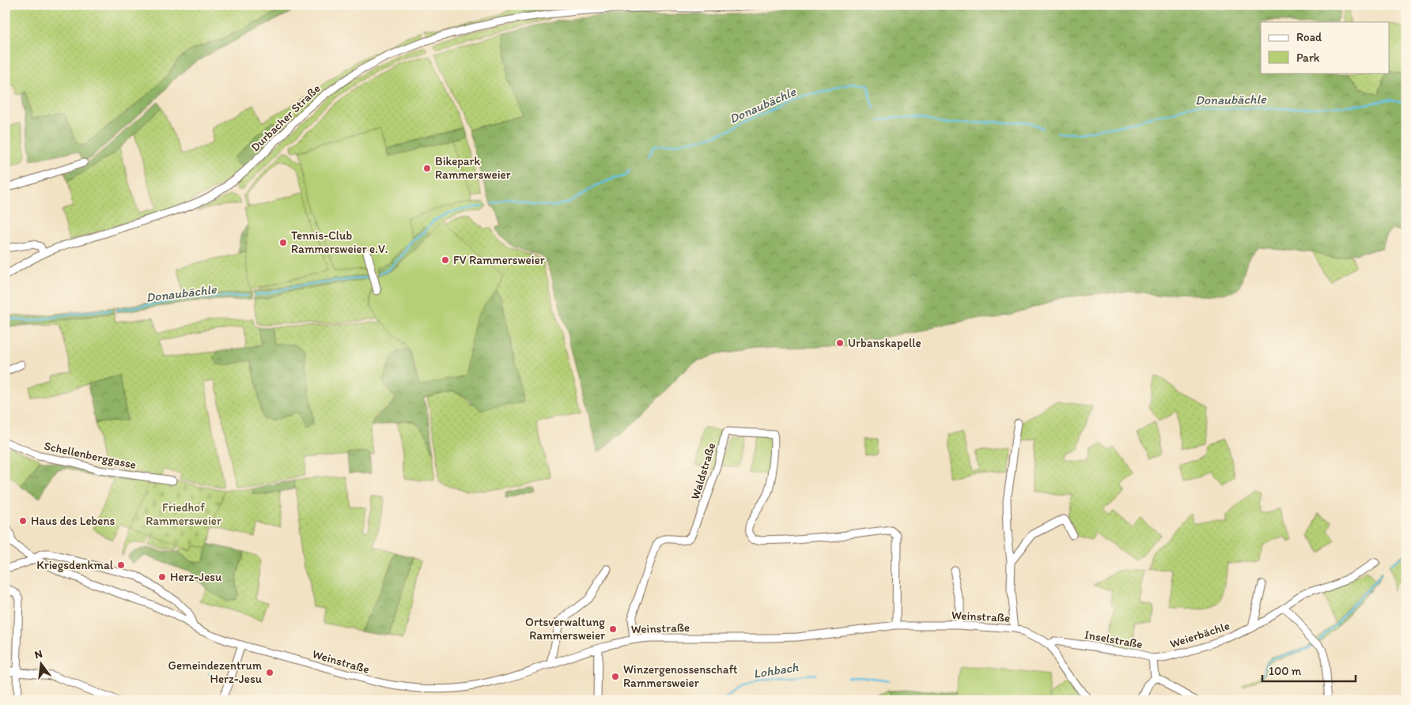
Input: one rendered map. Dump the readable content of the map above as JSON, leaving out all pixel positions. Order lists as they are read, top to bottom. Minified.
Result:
{"streets":{"street":["Durbacher Straße","Schellenberggasse","Waldstraße","Weinstraße","Weierbächle","Inselstraße"]},"crossings":[["Waldstraße","Weinstraße"],["Weinstraße","Inselstraße"],["Weierbächle","Inselstraße"]],"water":["Donaubächle","Lohbach"],"parks":["Friedhof Rammersweier"],"places":["Bikepark Rammersweier","Tennis-Club Rammersweier e.V.","FV Rammersweier","Urbanskapelle","Haus des Lebens","Kriegsdenkmal","Herz-Jesu","Ortsverwaltung Rammersweier","Gemeindezentrum Herz-Jesu","Winzergenossenschaft Rammersweier"],"legend":["Road","Park"],"scale_bar":"100 m","north":"top"}
